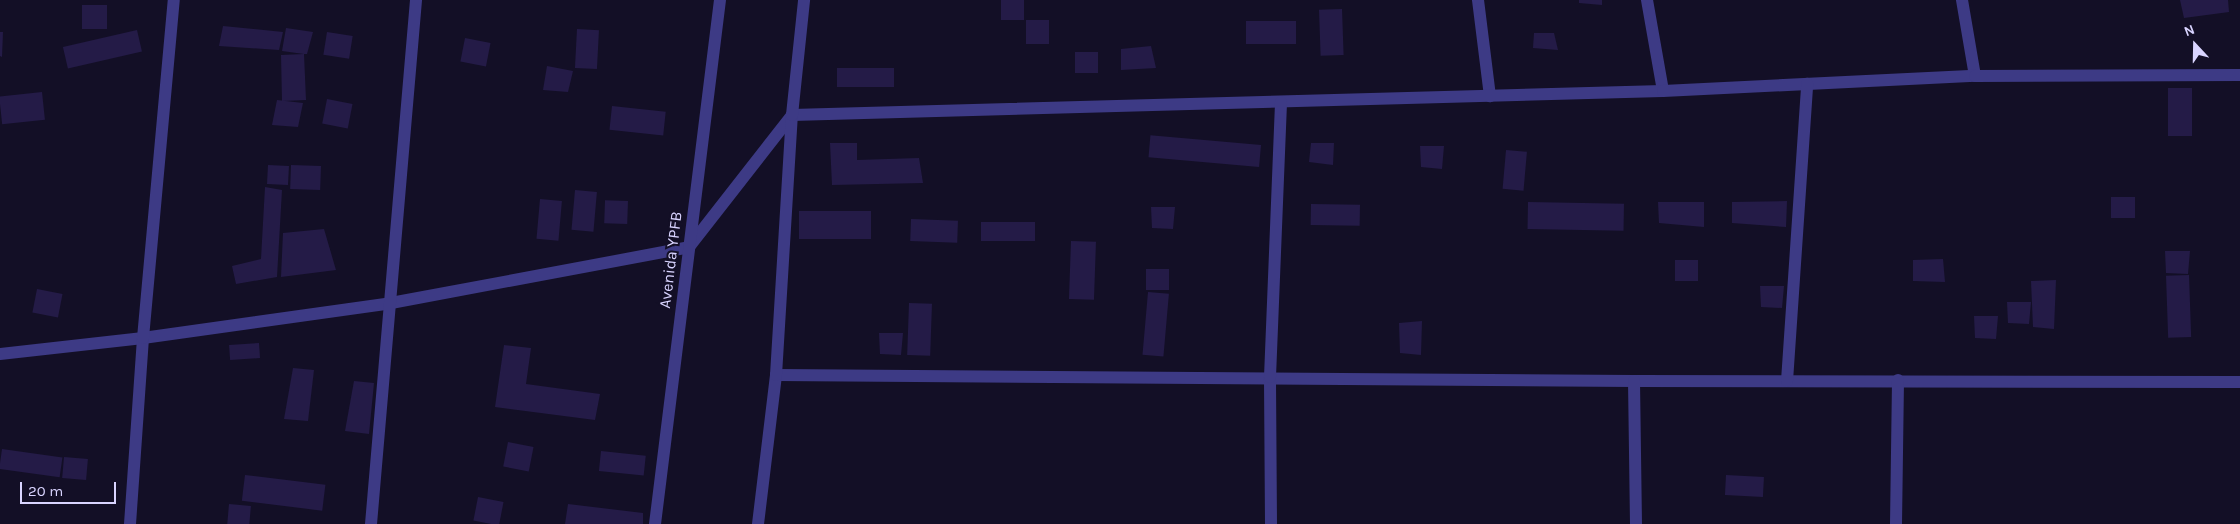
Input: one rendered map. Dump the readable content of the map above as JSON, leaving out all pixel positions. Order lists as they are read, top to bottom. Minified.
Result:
{"streets":{"street":["Avenida YPFB"]},"scale_bar":"20 m","north":"top"}
